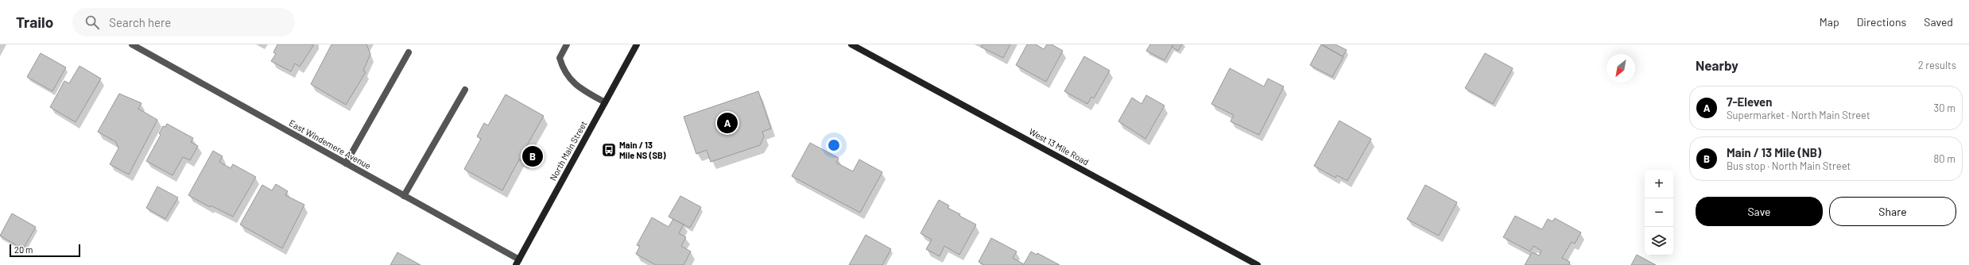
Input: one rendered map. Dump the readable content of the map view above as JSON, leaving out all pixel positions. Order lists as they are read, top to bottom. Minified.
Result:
{"streets":{"main road":["West 13 Mile Road","North Main Street"],"street":["East Windemere Avenue"]},"crossings":[["East Windemere Avenue","North Main Street"]],"places":{"bus stop":["Main / 13 Mile NS (SB)"]},"scale_bar":"20 m","north":"bottom left","page":{"header":"Trailo","search":"Search here","nav":["Map","Directions","Saved"],"heading":["Nearby","2 results"],"list":[{"mark":"A","name":"7-Eleven","note":"Supermarket · North Main Street","value":"30 m"},{"mark":"B","name":"Main / 13 Mile (NB)","note":"Bus stop · North Main Street","value":"80 m"}],"pins":["A","B"],"map_buttons":["+","−"],"buttons":["Save","Share"],"scale":"20 m"}}
